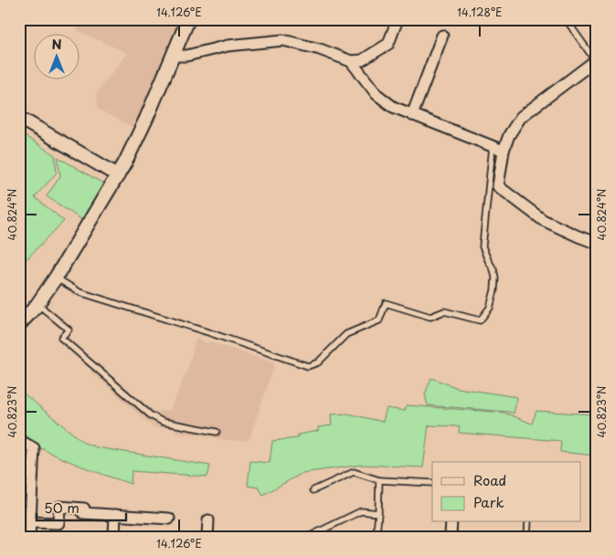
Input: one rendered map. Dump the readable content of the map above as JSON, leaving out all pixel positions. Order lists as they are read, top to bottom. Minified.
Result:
{"legend":["Road","Park"],"scale_bar":"50 m","north":"top","coordinates":["14.126°E","14.128°E","40.824°N","40.823°N"]}
